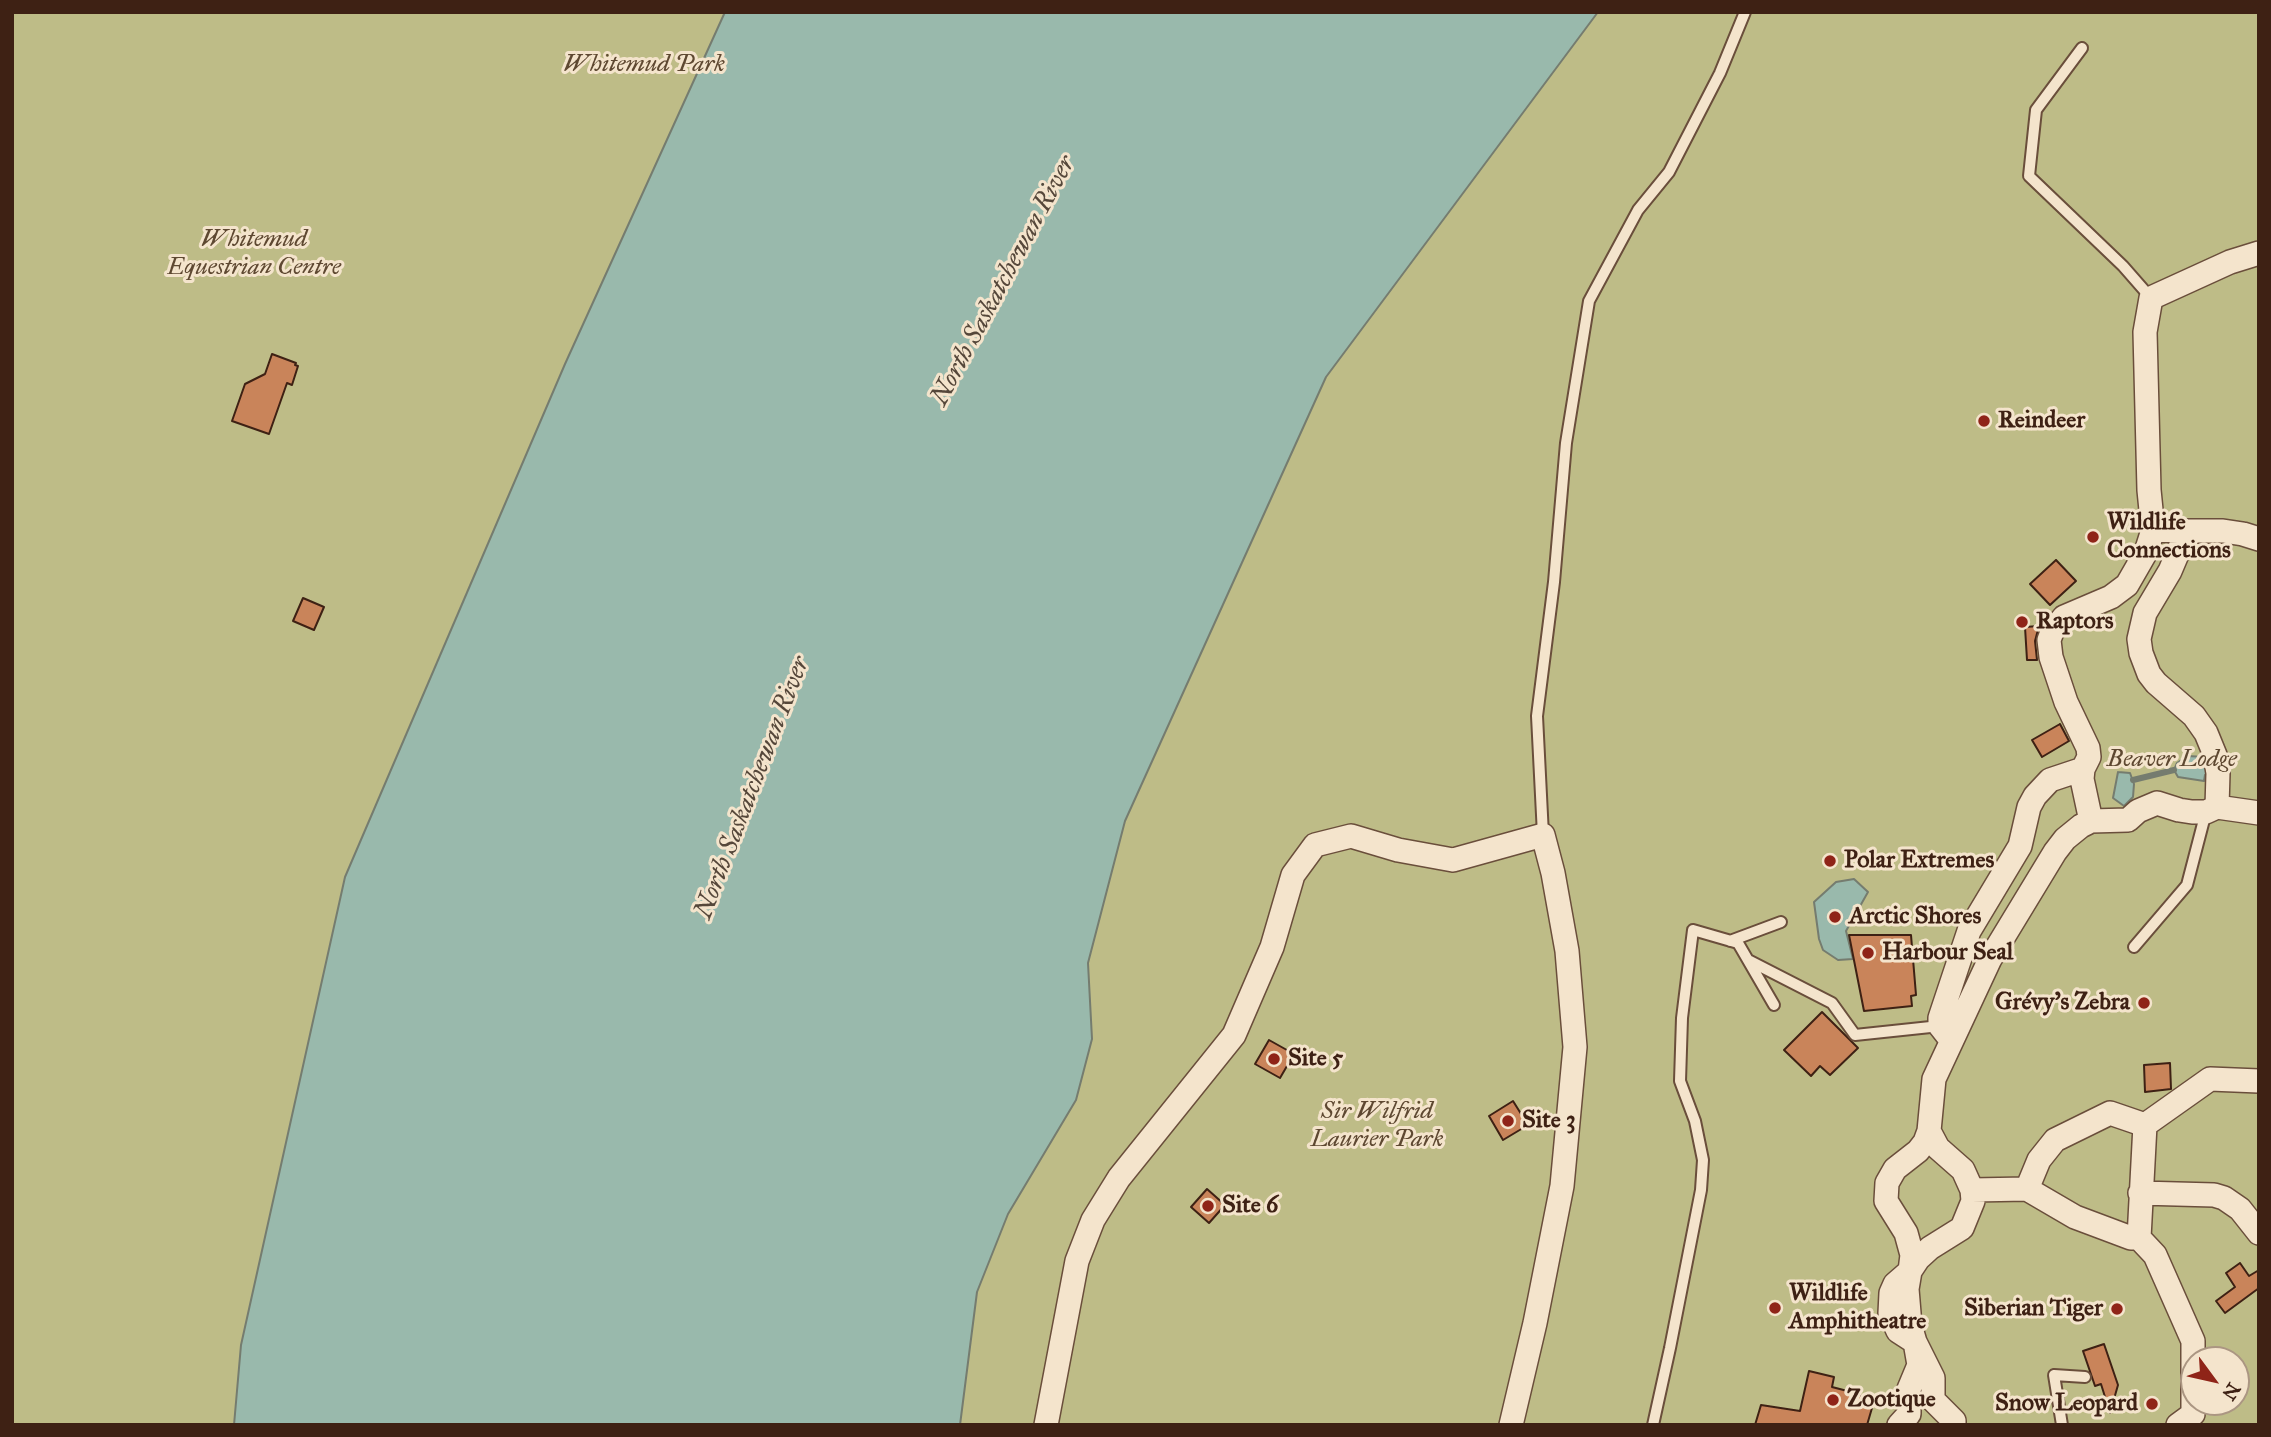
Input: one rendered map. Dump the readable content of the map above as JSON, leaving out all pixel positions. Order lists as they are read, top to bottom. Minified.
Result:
{"water":["North Saskatchewan River"],"parks":["Whitemud Park","Whitemud Equestrian Centre","Beaver Lodge","Sir Wilfrid Laurier Park"],"places":["Reindeer","Wildlife Connections","Raptors","Polar Extremes","Arctic Shores","Harbour Seal","Grévy's Zebra","Site 5","Site 3","Site 6","Wildlife Amphitheatre","Siberian Tiger","Zootique","Snow Leopard"],"north":"bottom right"}
